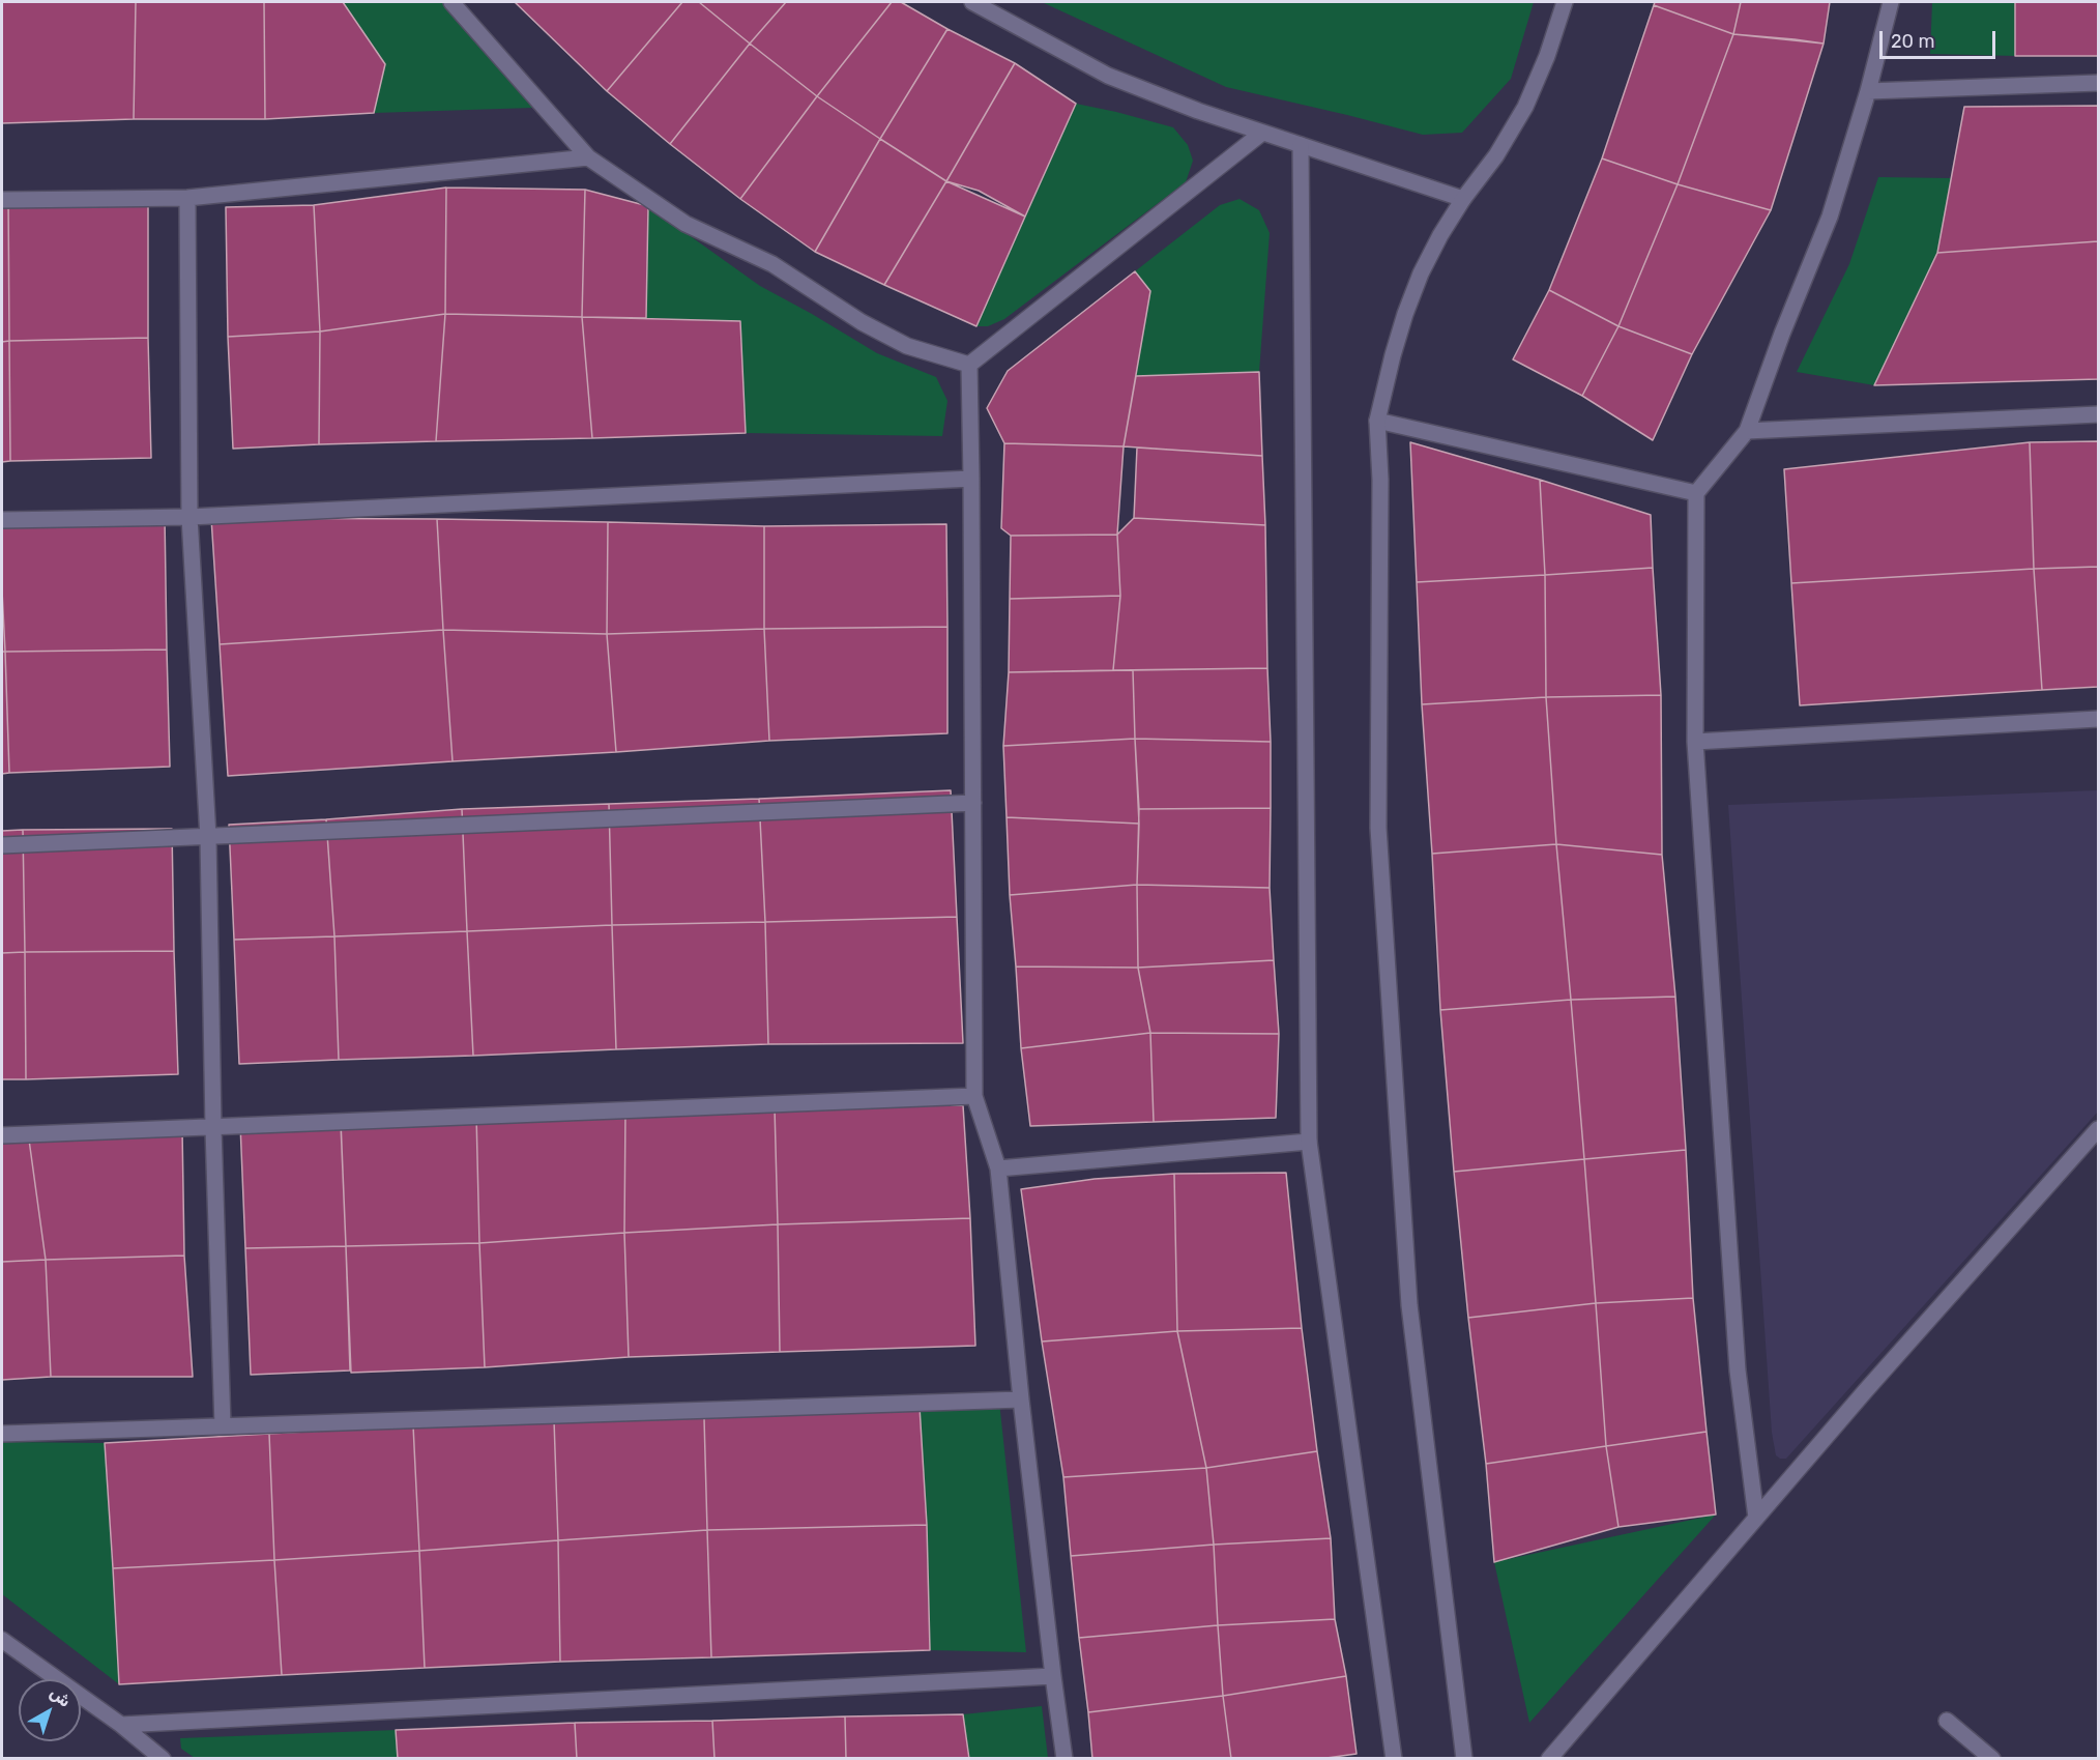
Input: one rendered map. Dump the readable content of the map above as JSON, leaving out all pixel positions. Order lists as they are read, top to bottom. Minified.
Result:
{"scale_bar":"20 m","north":"top right"}
